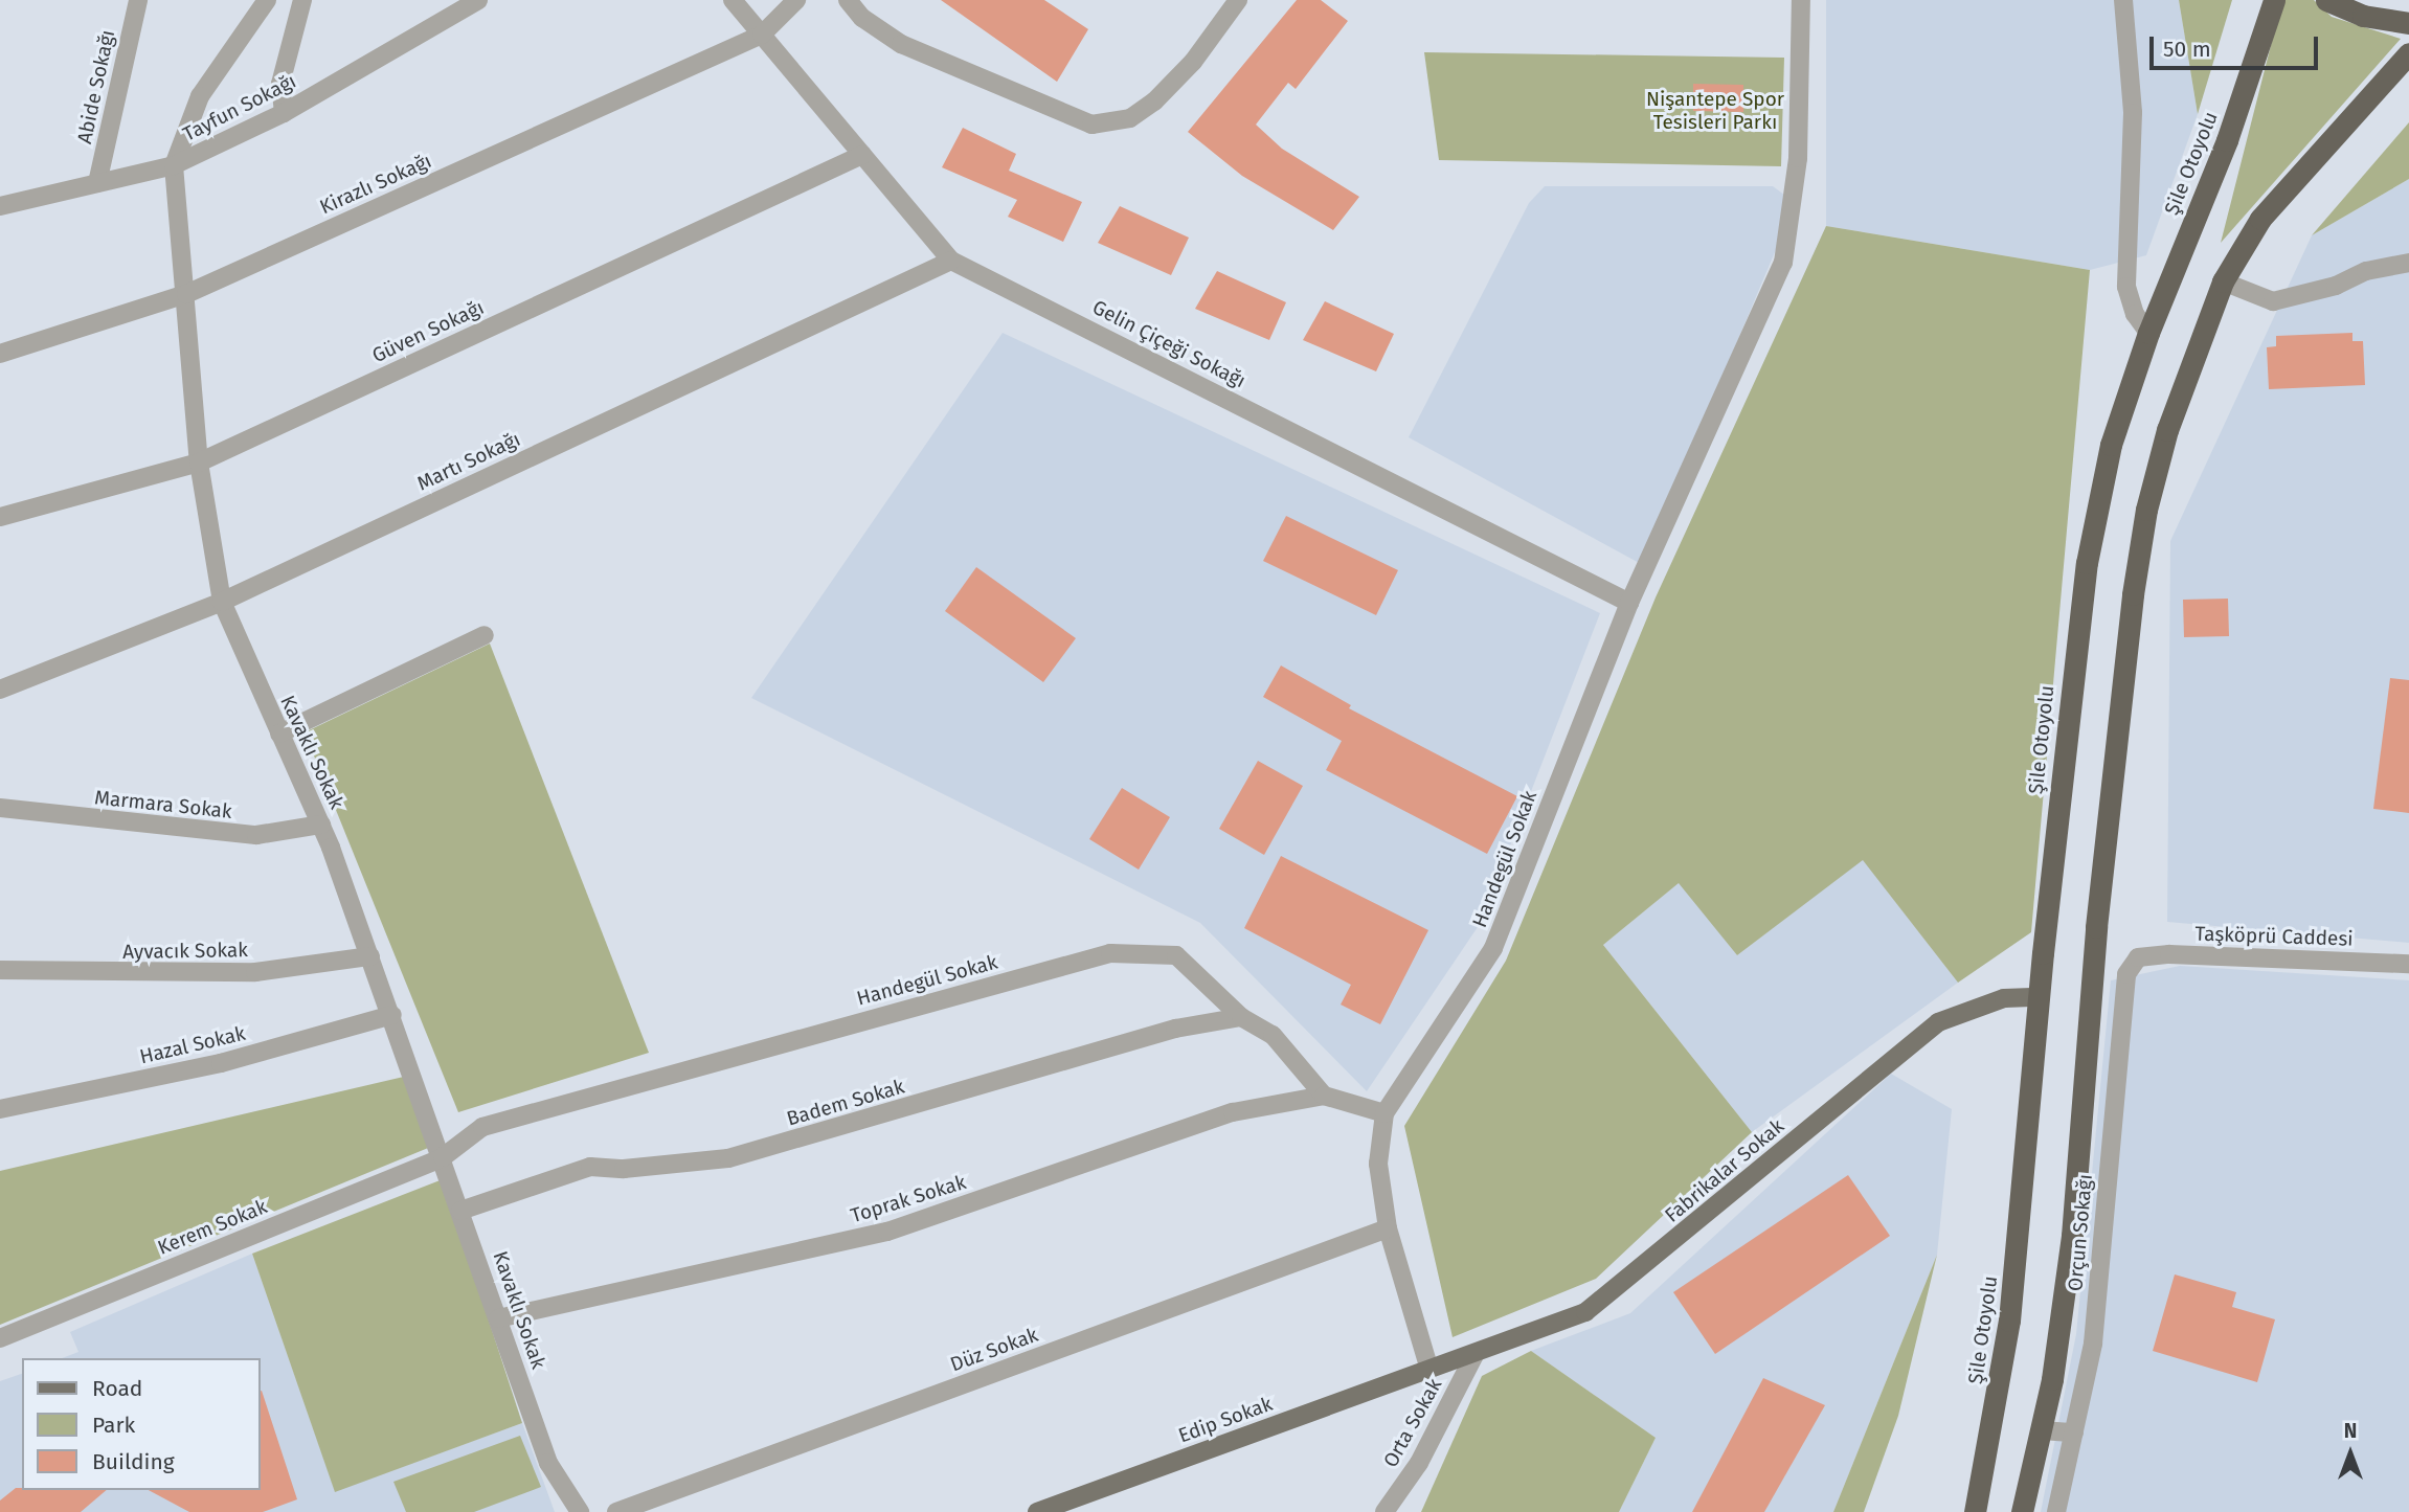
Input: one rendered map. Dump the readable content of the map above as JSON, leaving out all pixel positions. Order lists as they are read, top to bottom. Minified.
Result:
{"streets":{"highway":["Şile Otoyolu"],"main road":["Fabrikalar Sokak","Edip Sokak"],"street":["Abide Sokağı","Tayfun Sokağı","Kirazlı Sokağı","Güven Sokağı","Gelin Çiçeği Sokağı","Martı Sokağı","Kavaklı Sokak","Marmara Sokak","Handegül Sokak","Taşköprü Caddesi","Ayvacık Sokak","Hazal Sokak","Badem Sokak","Toprak Sokak","Kerem Sokak","Orçun Sokağı","Düz Sokak","Orta Sokak"]},"crossings":[["Abide Sokağı","Tayfun Sokağı"],["Tayfun Sokağı","Kavaklı Sokak"],["Şile Otoyolu","Fabrikalar Sokak"],["Kirazlı Sokağı","Gelin Çiçeği Sokağı"],["Kirazlı Sokağı","Kavaklı Sokak"],["Güven Sokağı","Gelin Çiçeği Sokağı"],["Güven Sokağı","Kavaklı Sokak"],["Gelin Çiçeği Sokağı","Martı Sokağı"],["Gelin Çiçeği Sokağı","Handegül Sokak"],["Martı Sokağı","Kavaklı Sokak"],["Kavaklı Sokak","Marmara Sokak"],["Kavaklı Sokak","Handegül Sokak"],["Kavaklı Sokak","Ayvacık Sokak"],["Kavaklı Sokak","Hazal Sokak"],["Kavaklı Sokak","Badem Sokak"],["Kavaklı Sokak","Toprak Sokak"],["Kavaklı Sokak","Kerem Sokak"],["Handegül Sokak","Badem Sokak"],["Handegül Sokak","Fabrikalar Sokak"],["Handegül Sokak","Toprak Sokak"],["Handegül Sokak","Kerem Sokak"],["Handegül Sokak","Düz Sokak"],["Handegül Sokak","Edip Sokak"],["Taşköprü Caddesi","Orçun Sokağı"],["Fabrikalar Sokak","Edip Sokak"],["Fabrikalar Sokak","Orta Sokak"]],"parks":["Nişantepe Spor Tesisleri Parkı"],"legend":["Road","Park","Building"],"scale_bar":"50 m","north":"top"}
